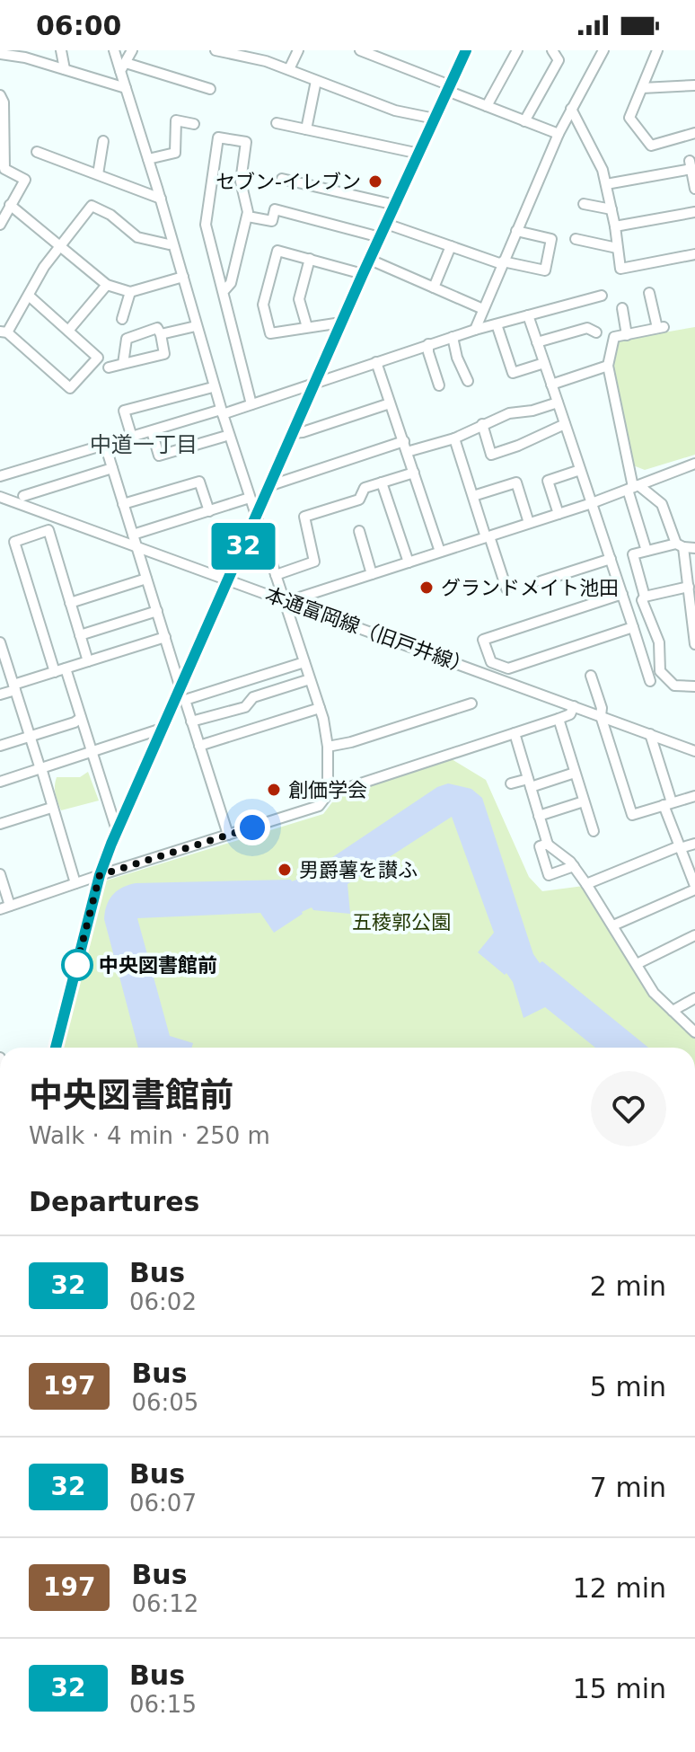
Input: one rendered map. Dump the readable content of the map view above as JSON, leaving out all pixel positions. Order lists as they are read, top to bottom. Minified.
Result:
{"streets":{"street":["本通富岡線（旧戸井線）"]},"districts":["中道一丁目"],"parks":["五稜郭公園"],"places":["セブン-イレブン","グランドメイト池田","創価学会","男爵薯を讃ふ","中央図書館前"],"lines":["bus line 32"],"page":{"status":"06:00","on_map":"32","heading":[["中央図書館前","Walk · 4 min · 250 m"],"Departures"],"list":[{"mark":"32","name":"Bus","note":"06:02","value":"2 min"},{"mark":"197","name":"Bus","note":"06:05","value":"5 min"},{"mark":"32","name":"Bus","note":"06:07","value":"7 min"},{"mark":"197","name":"Bus","note":"06:12","value":"12 min"},{"mark":"32","name":"Bus","note":"06:15","value":"15 min"}]}}
